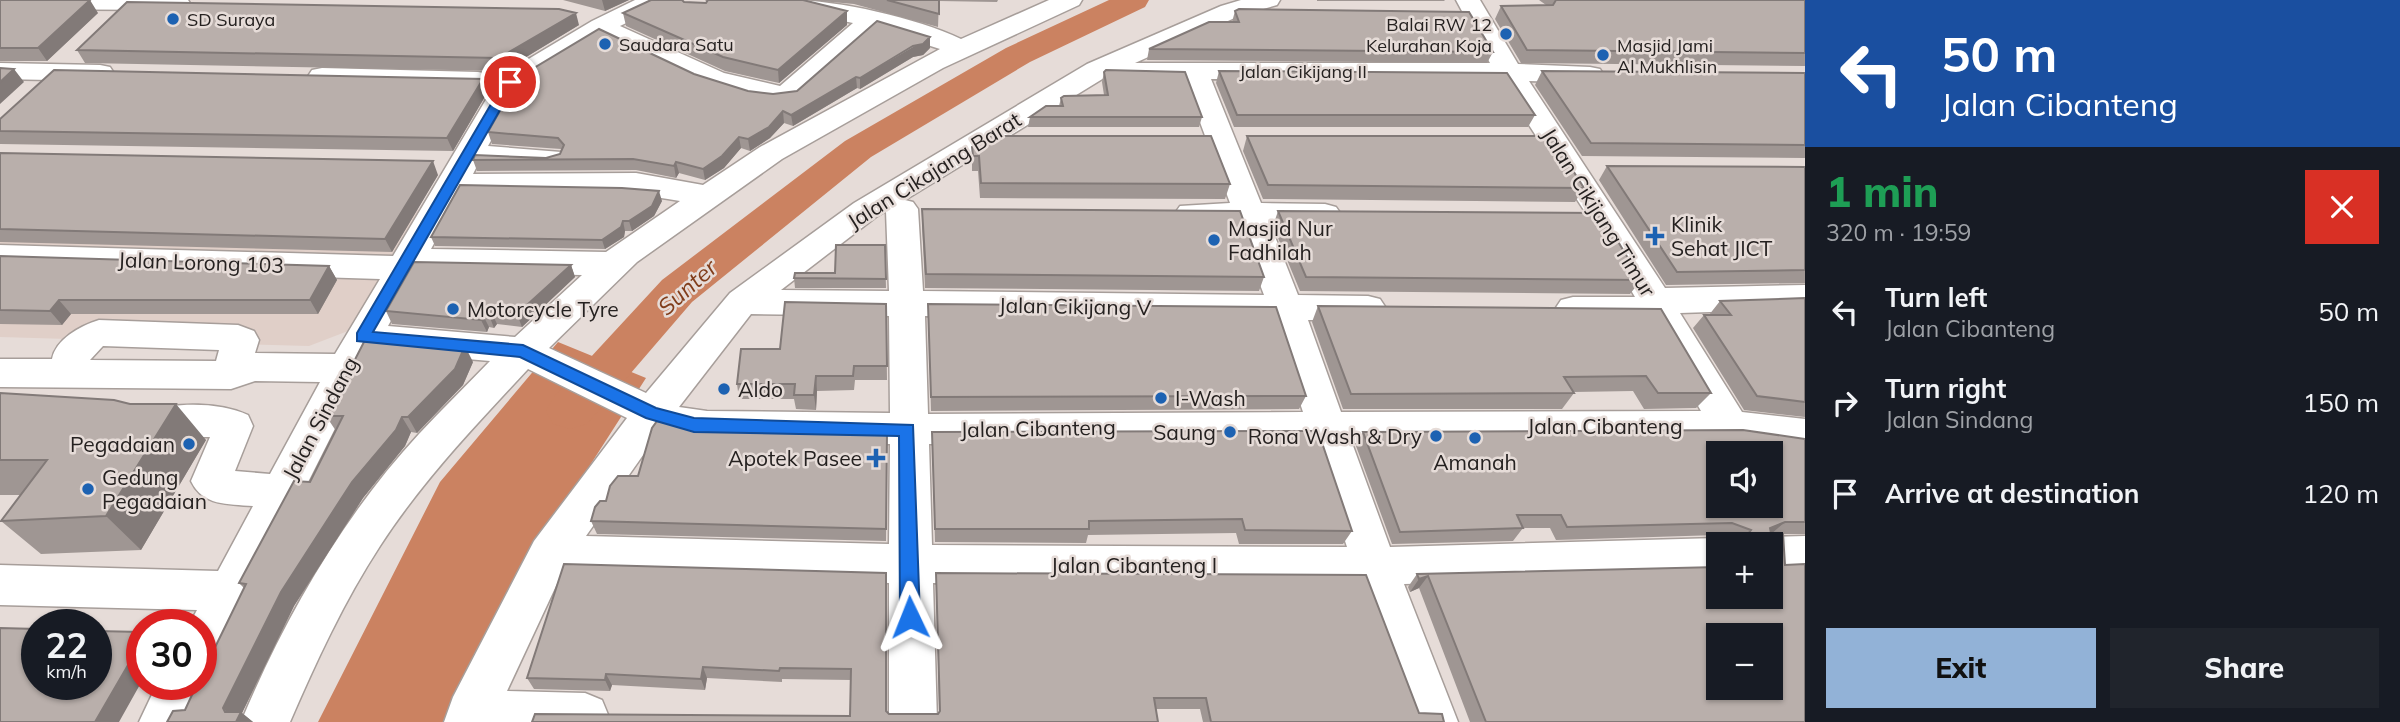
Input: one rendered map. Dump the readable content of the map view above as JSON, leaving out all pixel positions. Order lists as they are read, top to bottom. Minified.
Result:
{"streets":{"street":["Jalan Cikijang II","Jalan Cikajang Barat","Jalan Cikijang Timur","Jalan Lorong 103","Jalan Cikijang V","Jalan Sindang","Jalan Cibanteng","Jalan Cibanteng I"]},"crossings":[["Jalan Cikijang II","Jalan Cikajang Barat"],["Jalan Cikijang II","Jalan Cikijang Timur"],["Jalan Cikajang Barat","Jalan Cikijang V"],["Jalan Cikajang Barat","Jalan Cibanteng"],["Jalan Cikajang Barat","Jalan Cibanteng I"],["Jalan Cikijang Timur","Jalan Cibanteng"],["Jalan Lorong 103","Jalan Sindang"],["Jalan Sindang","Jalan Cibanteng"]],"water":["Sunter"],"places":{"other":["SD Suraya","Balai RW 12 Kelurahan Koja","Saudara Satu","Masjid Jami Al Mukhlisin","Masjid Nur Fadhilah","Motorcycle Tyre","Aldo","I-Wash","Saung","Rona Wash & Dry","Amanah","Pegadaian","Gedung Pegadaian"],"health":["Klinik Sehat JICT","Apotek Pasee"]},"page":{"turn":["50 m","Jalan Cibanteng"],"heading":["1 min","320 m · 19:59"],"list":[{"name":"Turn left","note":"Jalan Cibanteng","value":"50 m"},{"name":"Turn right","note":"Jalan Sindang","value":"150 m"},{"name":"Arrive at destination","value":"120 m"}],"map_buttons":["+","−"],"speed":"22 km/h","limit":"30","buttons":["Exit","Share"]}}
